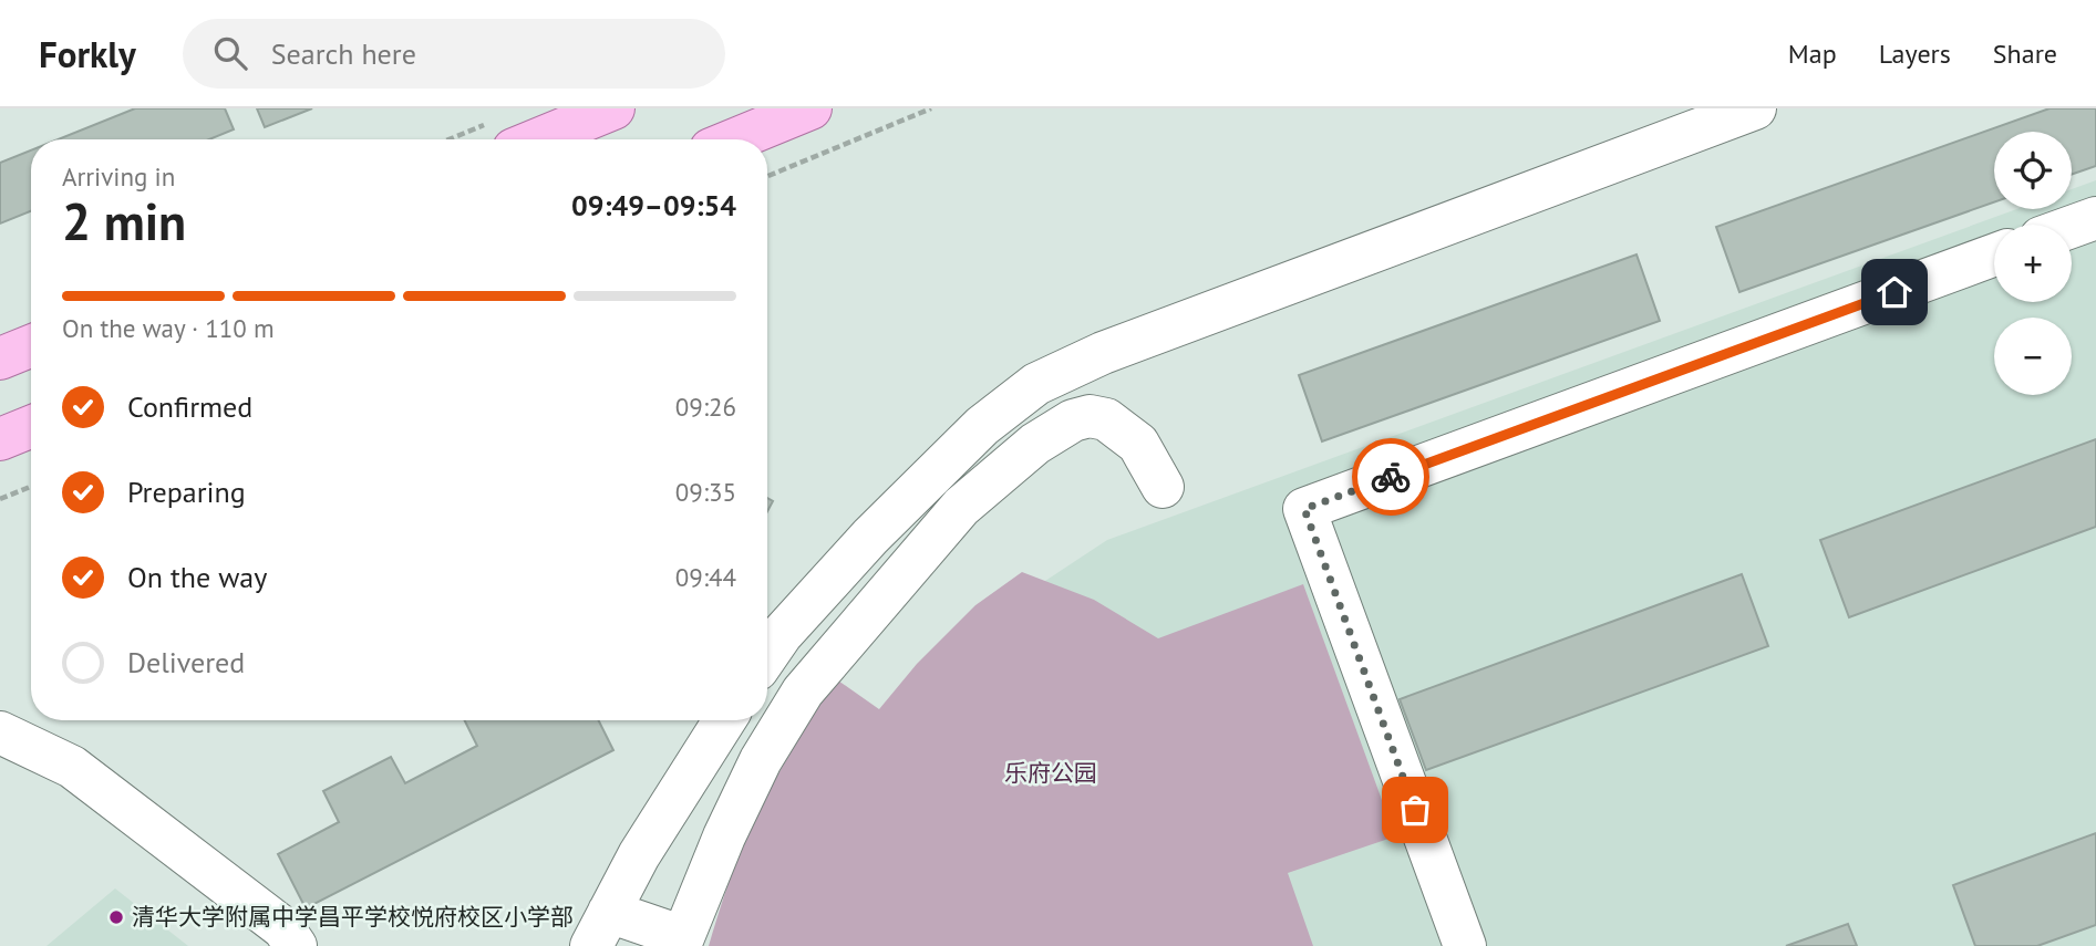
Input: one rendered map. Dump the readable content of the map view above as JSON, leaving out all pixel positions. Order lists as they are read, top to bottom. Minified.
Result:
{"parks":["乐府公园"],"places":["清华大学附属中学昌平学校悦府校区小学部"],"page":{"header":"Forkly","search":"Search here","nav":["Map","Layers","Share"],"map_buttons":["+","−"],"heading":["2 min","Arriving in","09:49–09:54"],"bar":"On the way · 110 m","list":[["Confirmed","09:26"],["Preparing","09:35"],["On the way","09:44"],"Delivered"]}}
